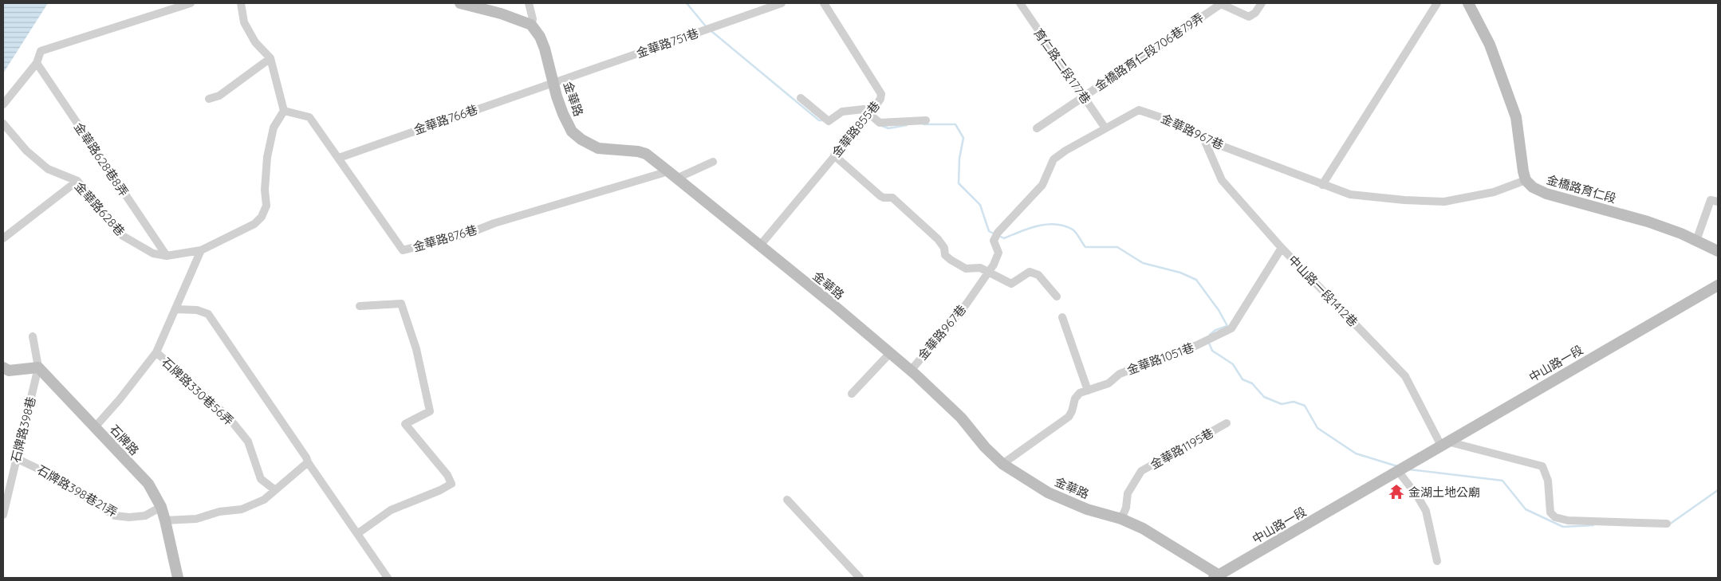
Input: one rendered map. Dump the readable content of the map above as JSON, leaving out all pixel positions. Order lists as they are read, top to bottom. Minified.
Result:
{"streets":{"street":["金華路751巷","金橋路育仁段706巷79弄","育仁路二段177巷","金華路","金華路766巷","金華路855巷","金華路967巷","金華路628巷8弄","金橋路育仁段","金華路628巷","金華路876巷","中山路一段1412巷","金華路1051巷","中山路一段","石牌路330巷56弄","石牌路398巷","石牌路","金華路1195巷","石牌路398巷21弄"]},"crossings":[["金華路751巷","金華路"],["金華路751巷","金華路766巷"],["金橋路育仁段706巷79弄","育仁路二段177巷"],["育仁路二段177巷","金華路967巷"],["金華路","金華路766巷"],["金華路","金華路855巷"],["金華路","金華路967巷"],["金華路","金華路876巷"],["金華路","金華路1051巷"],["金華路","中山路一段"],["金華路","金華路1195巷"],["金華路766巷","金華路876巷"],["金華路967巷","金橋路育仁段"],["金華路967巷","中山路一段1412巷"],["金華路628巷8弄","金華路628巷"],["金華路628巷","金華路876巷"],["中山路一段1412巷","金華路1051巷"],["中山路一段1412巷","中山路一段"],["石牌路398巷","石牌路"],["石牌路398巷","石牌路398巷21弄"],["石牌路","石牌路398巷21弄"]],"places":{"temple":["金湖土地公廟"]}}
